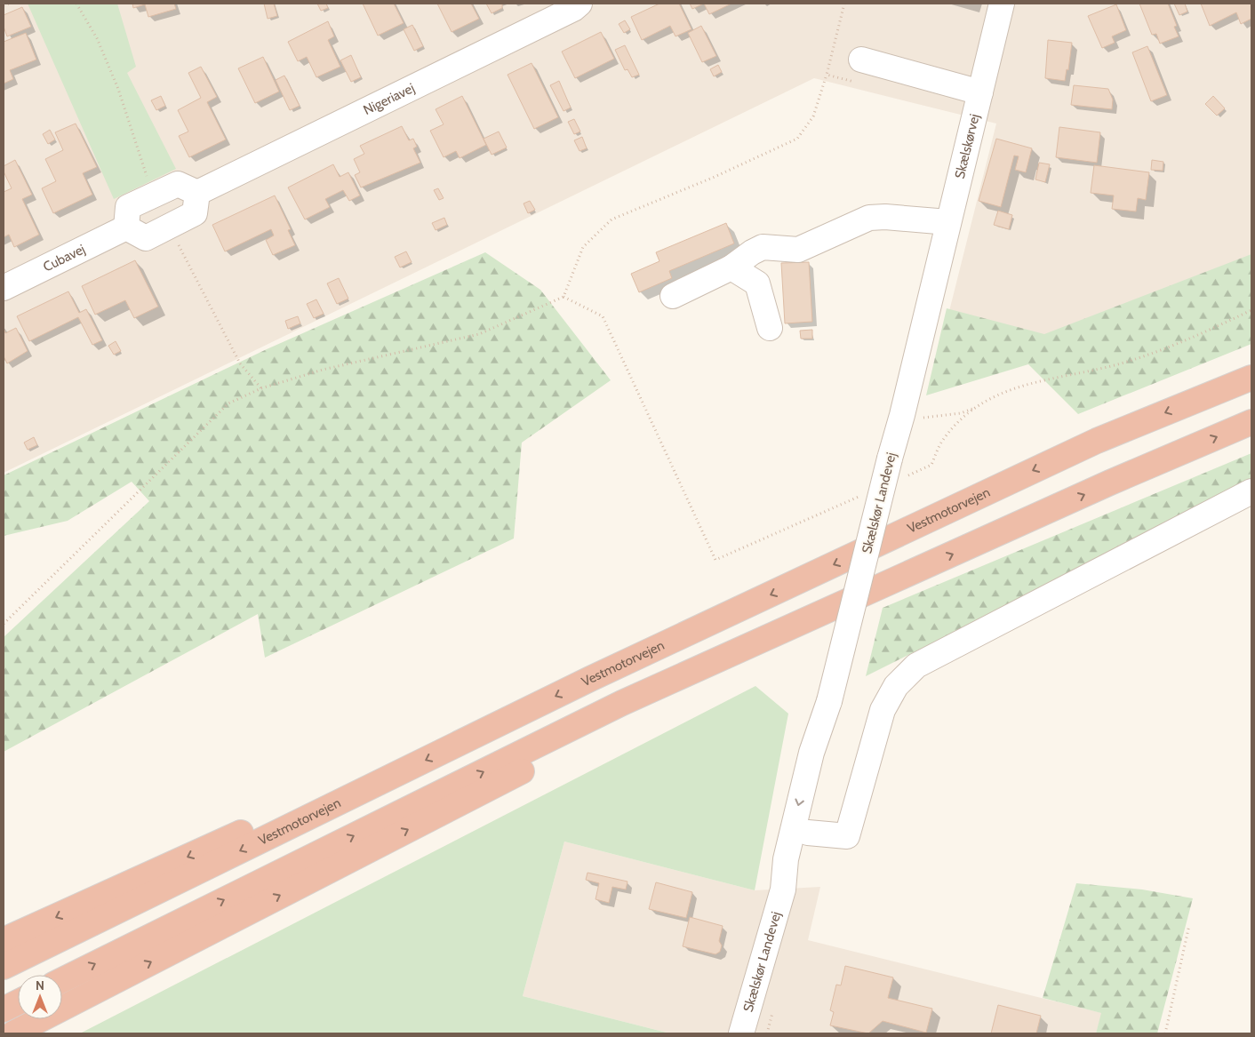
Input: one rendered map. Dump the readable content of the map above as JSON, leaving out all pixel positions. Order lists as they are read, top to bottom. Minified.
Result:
{"streets":{"highway":["Vestmotorvejen"],"street":["Nigeriavej","Skælskørvej","Cubavej","Skælskør Landevej"]},"crossings":[["Skælskørvej","Skælskør Landevej"]],"north":"top"}
